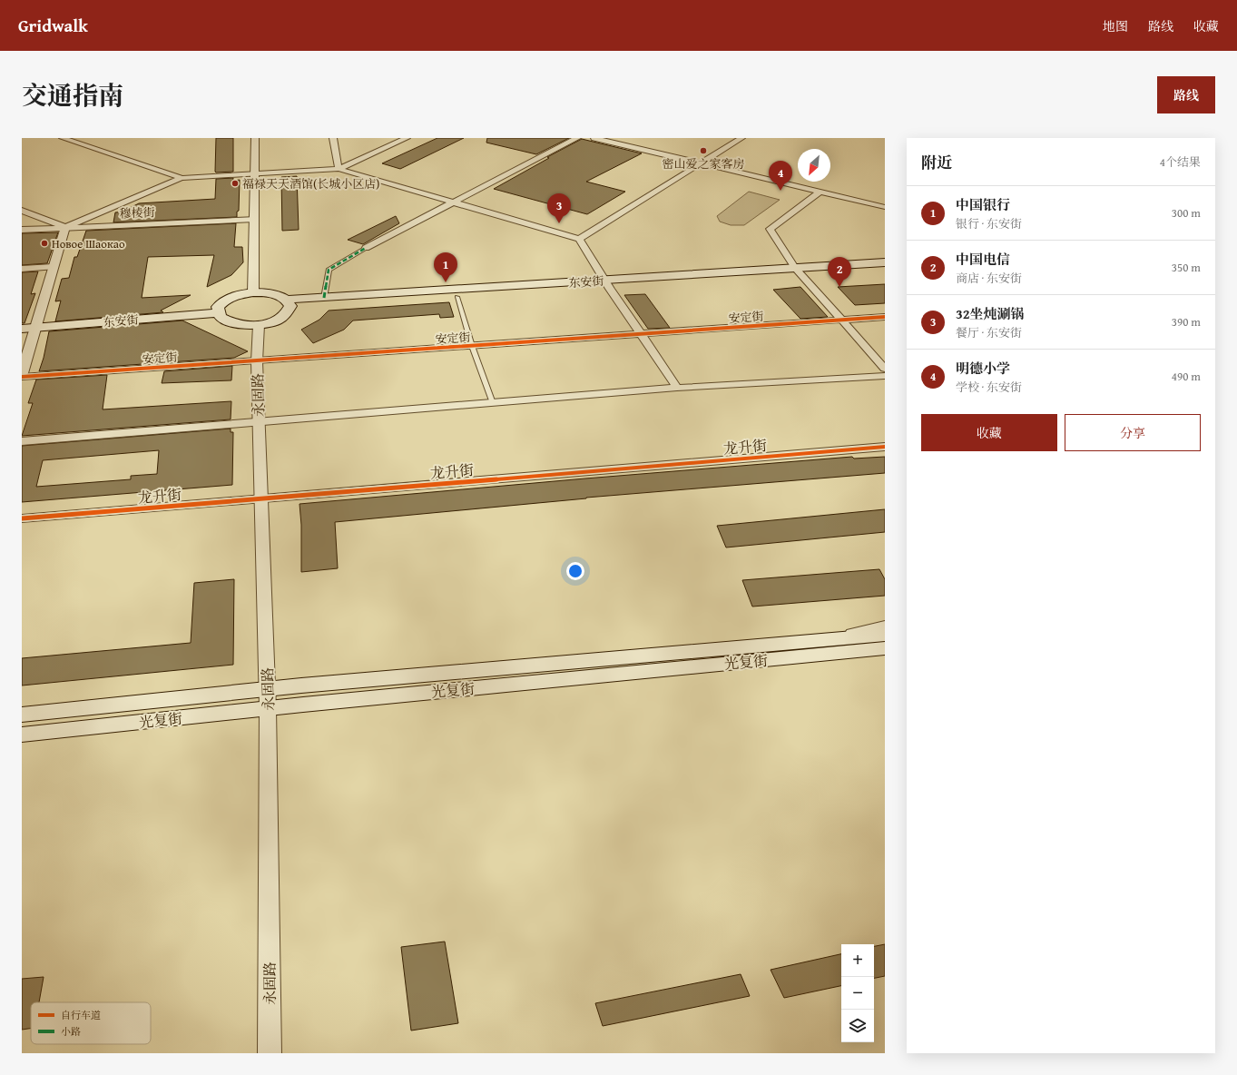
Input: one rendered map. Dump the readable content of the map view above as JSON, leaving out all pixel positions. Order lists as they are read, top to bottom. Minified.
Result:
{"streets":{"main road":["东安街","光复街"],"street":["穆棱街","安定街","永固路","龙升街"]},"crossings":[["安定街","永固路"],["永固路","龙升街"],["永固路","光复街"]],"places":["密山爱之家客房","福禄天天酒馆(长城小区店)","Новое Шаокао"],"legend":["自行车道","小路"],"north":"bottom left","page":{"header":"Gridwalk","nav":["地图","路线","收藏"],"title":"交通指南","buttons":["路线",["收藏","分享"]],"heading":["附近","4个结果"],"pins":["4","3","1","2"],"list":[{"mark":"1","name":"中国银行","note":"银行 · 东安街","value":"300 m"},{"mark":"2","name":"中国电信","note":"商店 · 东安街","value":"350 m"},{"mark":"3","name":"32坐炖涮锅","note":"餐厅 · 东安街","value":"390 m"},{"mark":"4","name":"明德小学","note":"学校 · 东安街","value":"490 m"}],"map_buttons":["+","−"]}}
